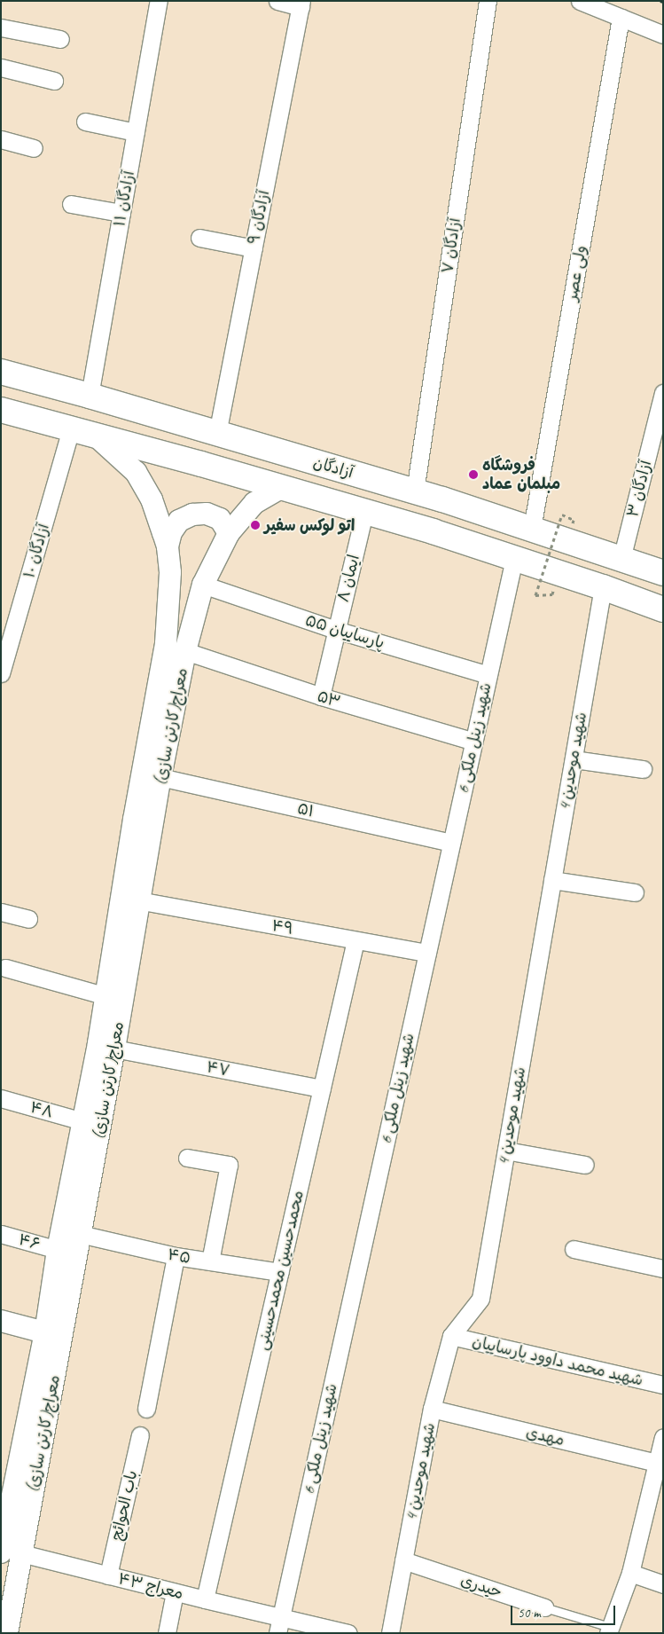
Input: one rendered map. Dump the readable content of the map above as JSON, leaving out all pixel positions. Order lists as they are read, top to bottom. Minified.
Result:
{"streets":{"main road":["آزادگان"],"street":["۱۱ آزادگان","۹ آزادگان","۷ آزادگان","ولی عصر","۳ آزادگان","۱۰ آزادگان","۸ ایمان","پارساییان ۵۵","۵۳","معراج(کارتن سازی)","6 شهید زینل ملکی","4 شهید موحدین","۵۱","۴۹","۴۷","۴۸","۴۶","۴۵","محمدحسین محمدحسینی","شهید محمد داوود پارساییان","مهدی","باب الحوائج","معراج ۴۳","حیدری"]},"crossings":[["۱۱ آزادگان","آزادگان"],["۹ آزادگان","آزادگان"],["۷ آزادگان","آزادگان"],["ولی عصر","آزادگان"],["آزادگان","۳ آزادگان"],["۸ ایمان","پارساییان ۵۵"],["۸ ایمان","۵۳"],["پارساییان ۵۵","معراج(کارتن سازی)"],["پارساییان ۵۵","6 شهید زینل ملکی"],["۵۳","معراج(کارتن سازی)"],["۵۳","6 شهید زینل ملکی"],["معراج(کارتن سازی)","۵۱"],["معراج(کارتن سازی)","۴۹"],["معراج(کارتن سازی)","۴۷"],["معراج(کارتن سازی)","۴۸"],["معراج(کارتن سازی)","۴۶"],["معراج(کارتن سازی)","۴۵"],["معراج(کارتن سازی)","معراج ۴۳"],["6 شهید زینل ملکی","۵۱"],["6 شهید زینل ملکی","۴۹"],["6 شهید زینل ملکی","معراج ۴۳"],["4 شهید موحدین","شهید محمد داوود پارساییان"],["4 شهید موحدین","مهدی"],["4 شهید موحدین","حیدری"],["۴۹","محمدحسین محمدحسینی"],["۴۷","محمدحسین محمدحسینی"],["۴۵","محمدحسین محمدحسینی"],["محمدحسین محمدحسینی","معراج ۴۳"],["باب الحوائج","معراج ۴۳"]],"places":["فروشگاه مبلمان عماد","اتو لوکس سفیر"],"scale_bar":"50 m"}
